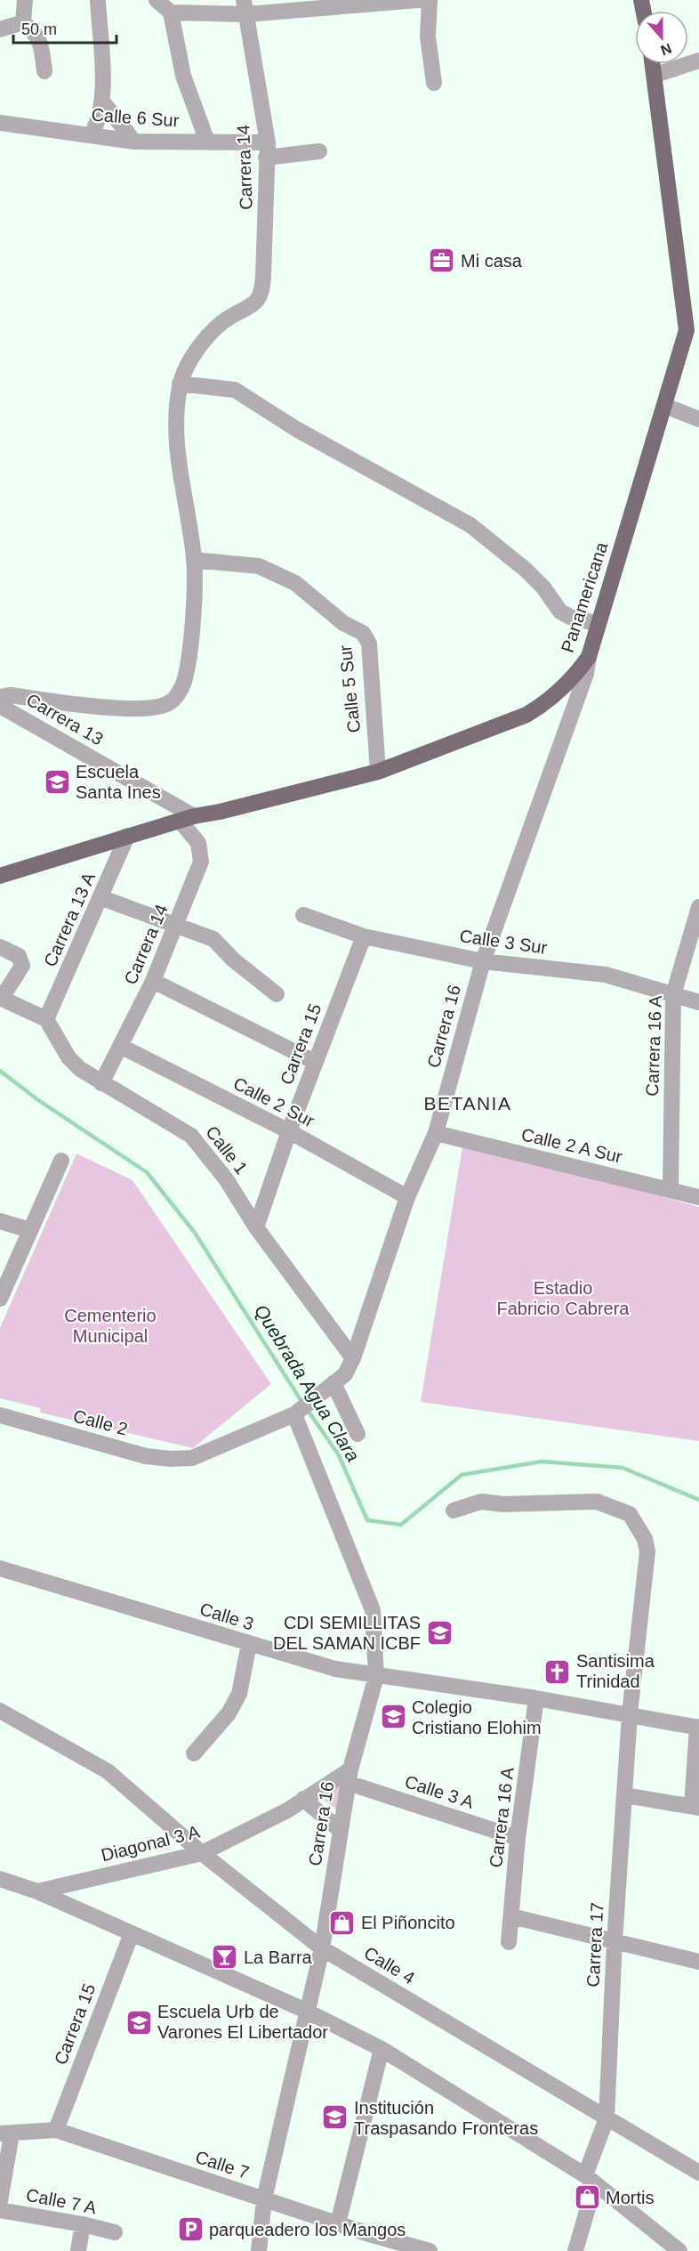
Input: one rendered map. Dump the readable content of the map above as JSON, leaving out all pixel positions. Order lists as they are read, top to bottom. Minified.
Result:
{"streets":{"main road":["Panamericana"],"street":["Calle 6 Sur","Carrera 14","Calle 5 Sur","Carrera 13","Carrera 13 A","Calle 3 Sur","Carrera 16","Carrera 15","Carrera 16 A","Calle 2 Sur","Calle 2 A Sur","Calle 1","Calle 2","Calle 3","Calle 3 A","Diagonal 3 A","Carrera 17","Calle 4","Calle 7","Calle 7 A"]},"crossings":[["Calle 6 Sur","Carrera 14"],["Carrera 14","Panamericana"],["Carrera 14","Carrera 13"],["Carrera 14","Calle 2 Sur"],["Carrera 14","Calle 1"],["Panamericana","Calle 5 Sur"],["Panamericana","Carrera 13"],["Panamericana","Carrera 13 A"],["Panamericana","Carrera 16"],["Carrera 13 A","Calle 1"],["Calle 3 Sur","Carrera 16"],["Calle 3 Sur","Carrera 15"],["Calle 3 Sur","Carrera 16 A"],["Carrera 16","Calle 2 Sur"],["Carrera 16","Calle 2 A Sur"],["Carrera 16","Calle 1"],["Carrera 16","Calle 2"],["Carrera 16","Calle 3"],["Carrera 16","Calle 3 A"],["Carrera 16","Diagonal 3 A"],["Carrera 16","Calle 4"],["Carrera 16","Calle 7"],["Carrera 15","Calle 2 Sur"],["Carrera 15","Calle 1"],["Carrera 15","Calle 7"],["Carrera 16 A","Calle 2 A Sur"],["Carrera 16 A","Calle 3"],["Carrera 16 A","Calle 3 A"],["Calle 3","Carrera 17"],["Calle 3 A","Diagonal 3 A"],["Diagonal 3 A","Calle 4"],["Carrera 17","Calle 4"]],"districts":["BETANIA"],"water":["Quebrada Agua Clara"],"parks":["Estadio Fabricio Cabrera","Cementerio Municipal"],"places":{"office":["Mi casa"],"school or university":["Escuela Santa Ines","CDI SEMILLITAS DEL SAMAN ICBF","Colegio Cristiano Elohim","Escuela Urb de Varones El Libertador","Institución Traspasando Fronteras"],"church":["Santisima Trinidad"],"shop":["El Piñoncito","Mortis"],"bar":["La Barra"],"parking":["parqueadero los Mangos"]},"scale_bar":"50 m","north":"bottom"}
